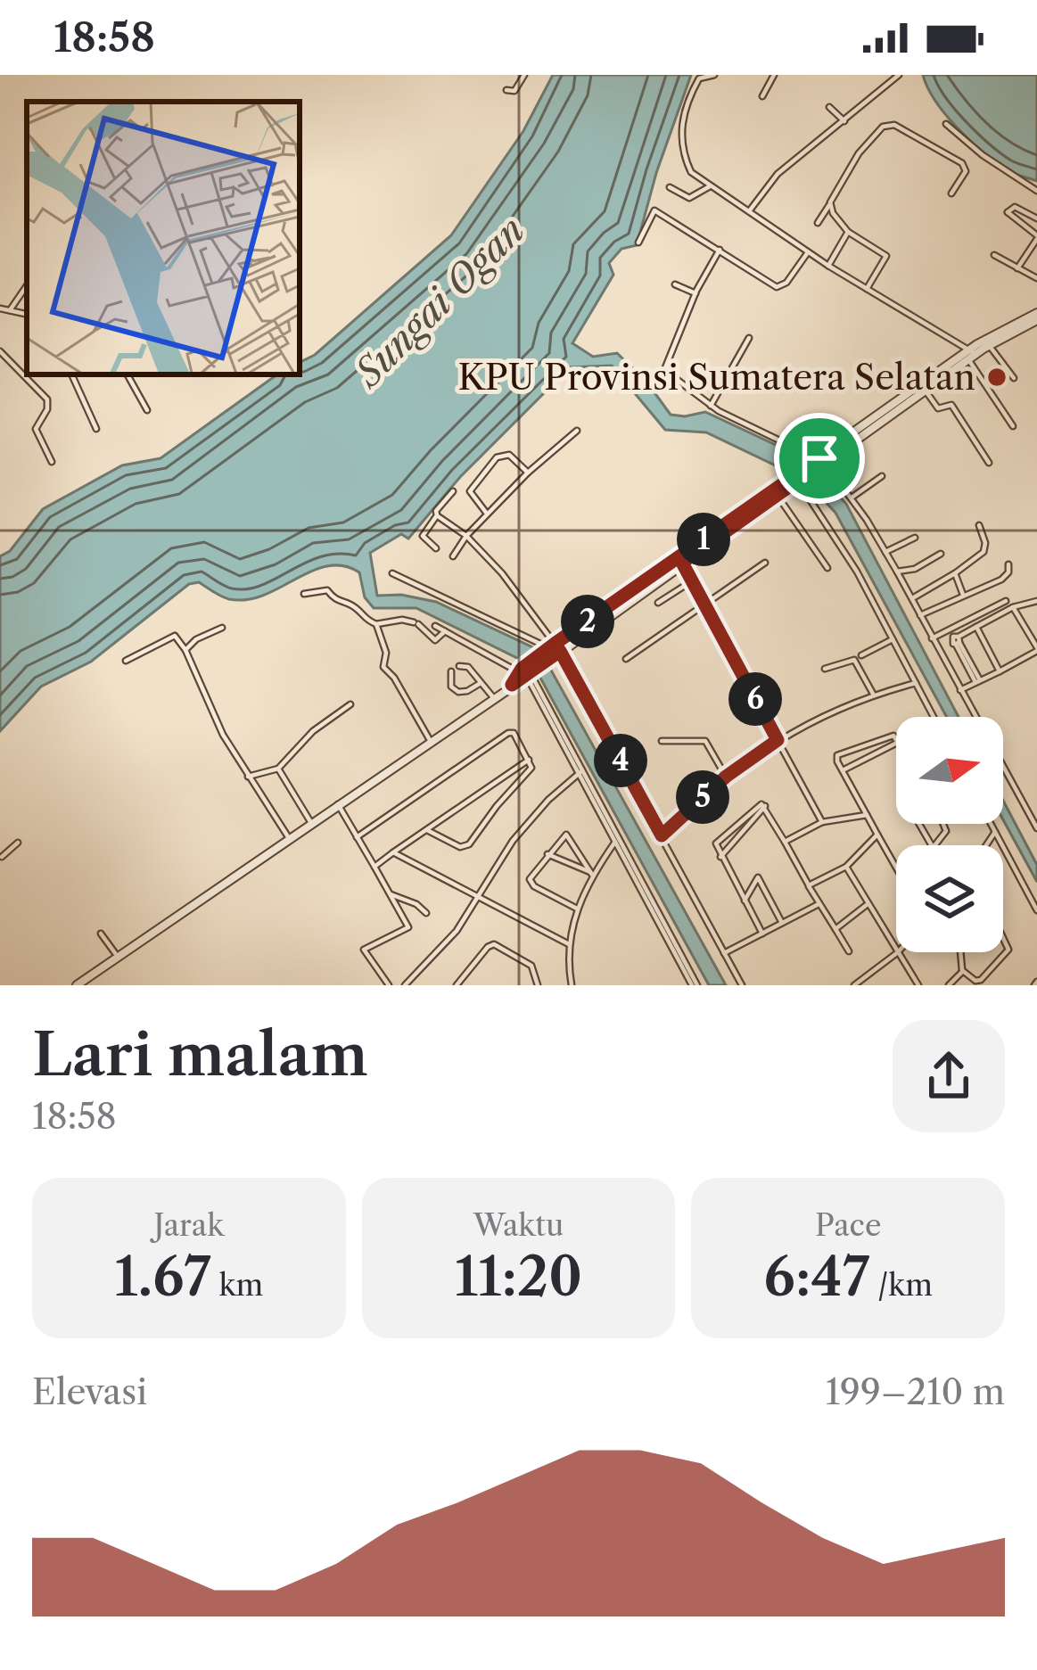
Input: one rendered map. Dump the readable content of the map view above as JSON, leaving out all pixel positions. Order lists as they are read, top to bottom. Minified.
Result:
{"water":["Sungai Ogan"],"places":["KPU Provinsi Sumatera Selatan"],"north":"right","page":{"status":"18:58","pins":["1","2","6","4","5"],"heading":["Lari malam","18:58"],"stats":[["Jarak","1.67 km"],["Waktu","11:20"],["Pace","6:47 /km"]],"chart":["Elevasi","199–210 m"]}}
